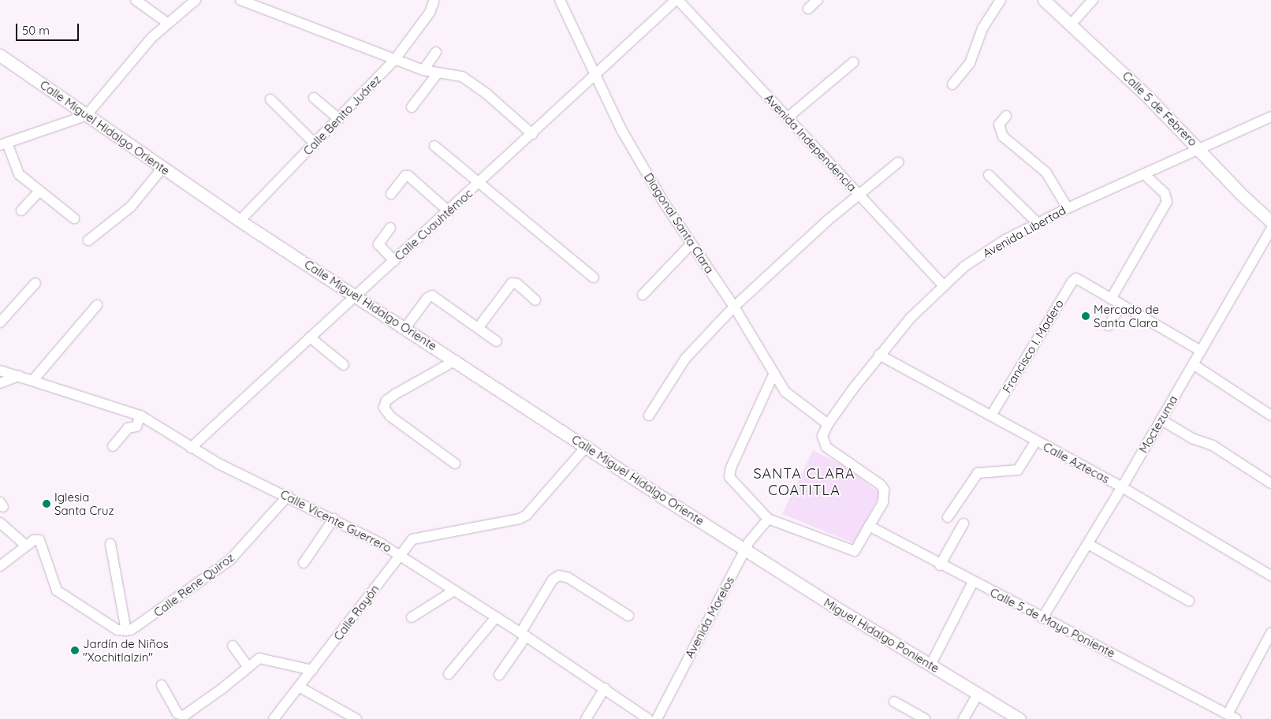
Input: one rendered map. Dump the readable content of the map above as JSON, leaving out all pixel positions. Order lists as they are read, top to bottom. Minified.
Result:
{"streets":{"street":["Calle 5 de Febrero","Calle Benito Juárez","Calle Miguel Hidalgo Oriente","Avenida Independencia","Diagonal Santa Clara","Calle Cuauhtémoc","Avenida Libertad","Francisco I. Madero","Moctezuma","Calle Aztecas","Calle Vicente Guerrero","Calle Rene Quiroz","Calle Rayón","Avenida Morelos","Calle 5 de Mayo Poniente","Miguel Hidalgo Poniente"]},"crossings":[["Calle 5 de Febrero","Avenida Libertad"],["Calle Benito Juárez","Calle Miguel Hidalgo Oriente"],["Calle Miguel Hidalgo Oriente","Calle Cuauhtémoc"],["Calle Miguel Hidalgo Oriente","Calle Rayón"],["Calle Miguel Hidalgo Oriente","Avenida Morelos"],["Calle Miguel Hidalgo Oriente","Miguel Hidalgo Poniente"],["Avenida Independencia","Calle Cuauhtémoc"],["Avenida Independencia","Avenida Libertad"],["Diagonal Santa Clara","Calle Cuauhtémoc"],["Diagonal Santa Clara","Avenida Libertad"],["Calle Cuauhtémoc","Calle Vicente Guerrero"],["Avenida Libertad","Calle Aztecas"],["Avenida Libertad","Calle 5 de Mayo Poniente"],["Francisco I. Madero","Calle Aztecas"],["Moctezuma","Calle Aztecas"],["Moctezuma","Calle 5 de Mayo Poniente"],["Calle Vicente Guerrero","Calle Rene Quiroz"],["Calle Vicente Guerrero","Calle Rayón"],["Avenida Morelos","Miguel Hidalgo Poniente"]],"districts":["SANTA CLARA COATITLA"],"places":["Mercado de Santa Clara","Iglesia Santa Cruz","Jardín de Niños \"Xochitlalzin\""],"scale_bar":"50 m"}
